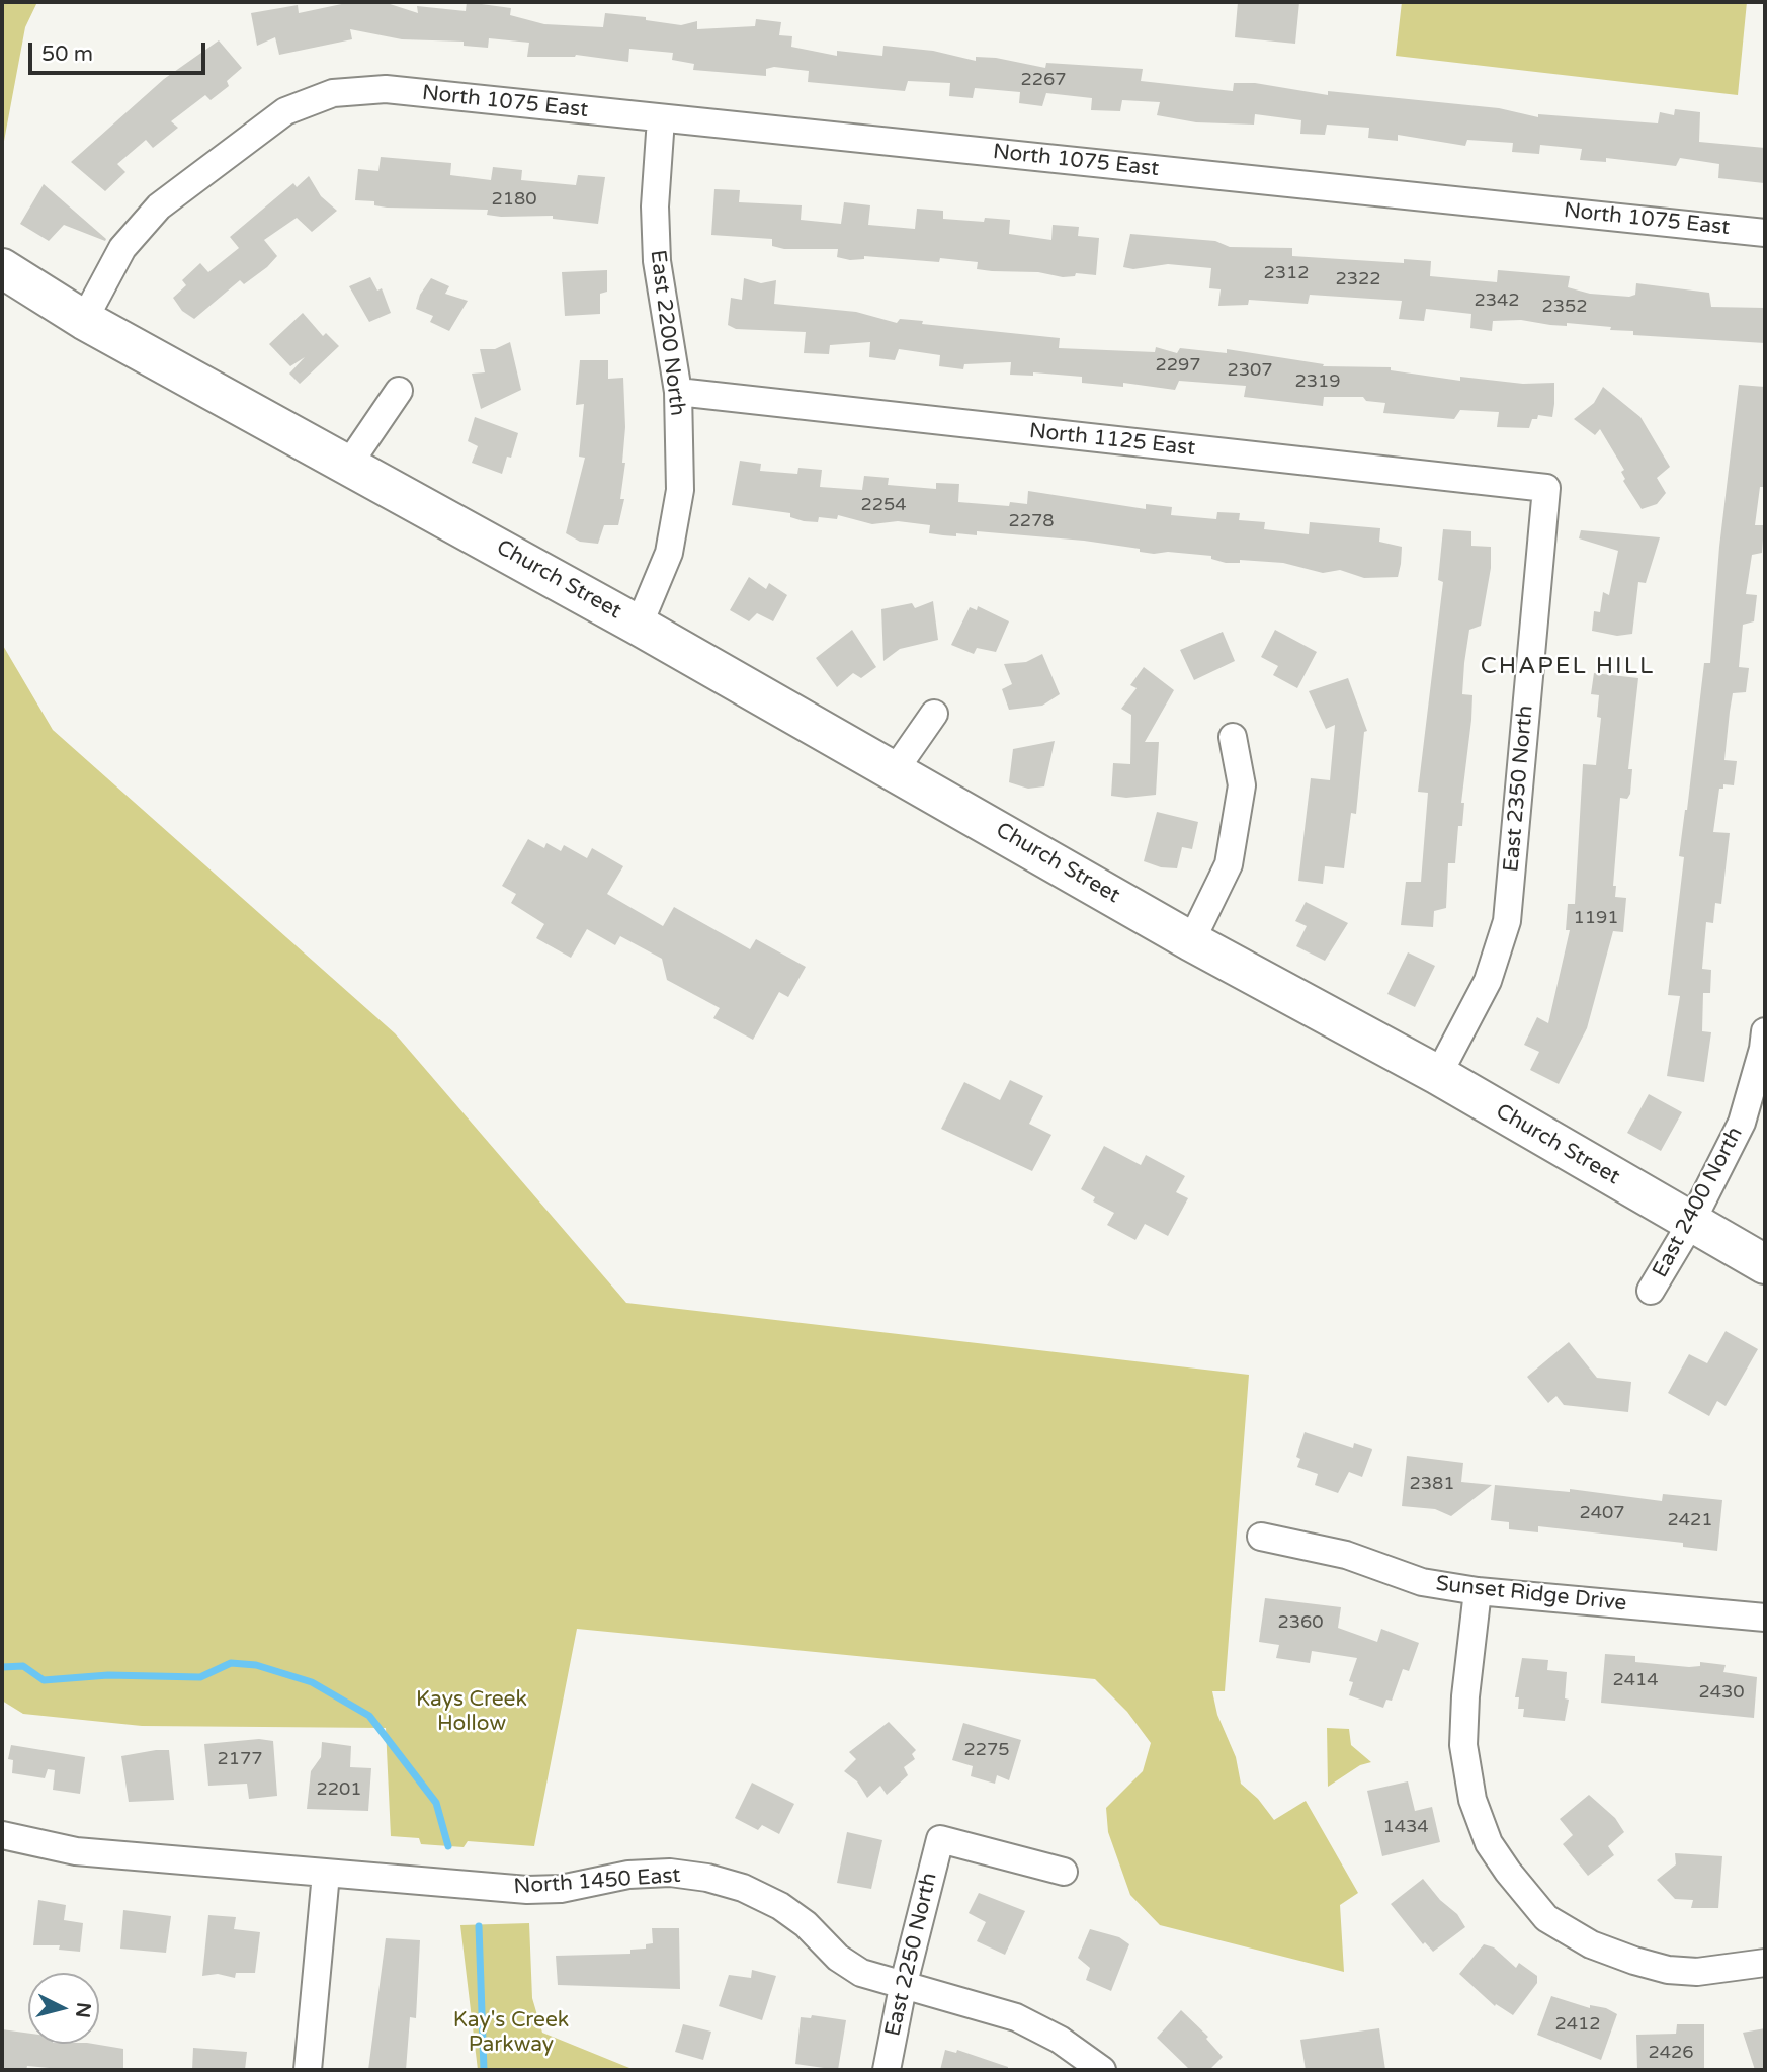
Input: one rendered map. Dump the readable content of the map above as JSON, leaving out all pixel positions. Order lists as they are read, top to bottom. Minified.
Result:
{"streets":{"street":["North 1075 East","East 2200 North","North 1125 East","Church Street","East 2350 North","East 2400 North","Sunset Ridge Drive","North 1450 East","East 2250 North"]},"crossings":[["North 1075 East","East 2200 North"],["North 1075 East","Church Street"],["East 2200 North","North 1125 East"],["East 2200 North","Church Street"],["North 1125 East","East 2350 North"],["Church Street","East 2350 North"],["Church Street","East 2400 North"],["North 1450 East","East 2250 North"]],"districts":["CHAPEL HILL"],"parks":["Kays Creek Hollow","Kay's Creek Parkway"],"house_numbers":["2267","2180","2312","2322","2342","2352","2297","2307","2319","2254","2278","1191","2381","2407","2421","2360","2414","2430","2275","2177","2201","1434","2412","2426"],"scale_bar":"50 m","north":"right"}
